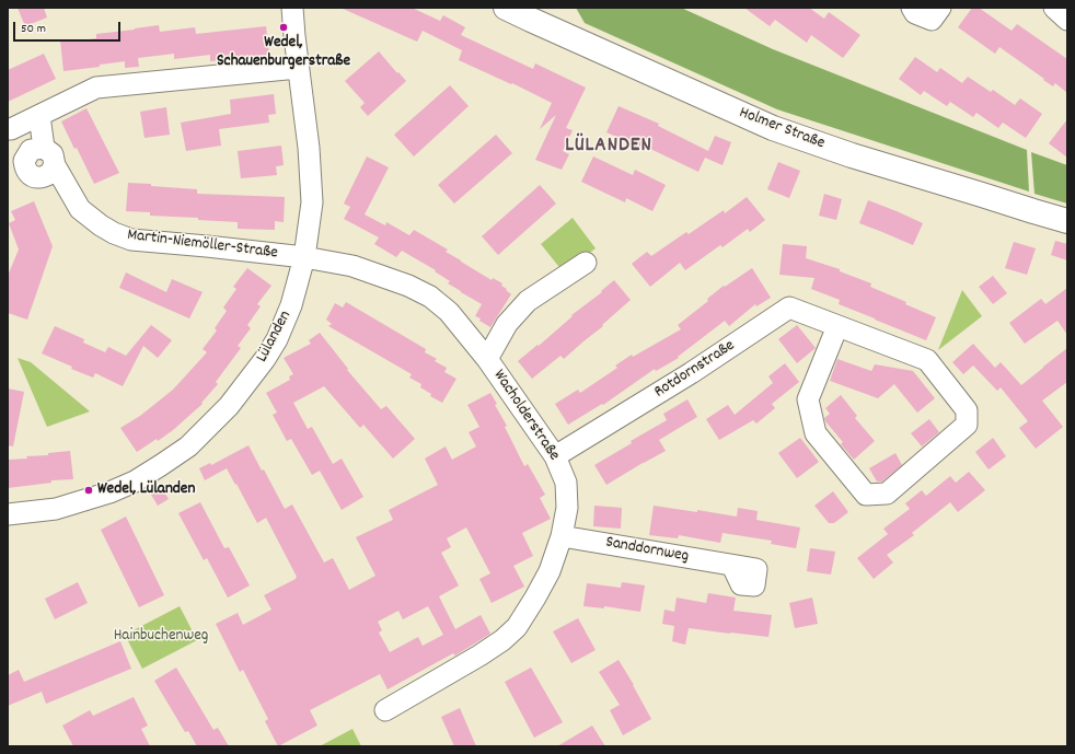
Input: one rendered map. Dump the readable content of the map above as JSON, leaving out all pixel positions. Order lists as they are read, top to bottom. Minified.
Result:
{"streets":{"main road":["Holmer Straße"],"street":["Martin-Niemöller-Straße","Lülanden","Rotdornstraße","Wacholderstraße","Sanddornweg"]},"crossings":[["Martin-Niemöller-Straße","Lülanden"],["Martin-Niemöller-Straße","Wacholderstraße"],["Lülanden","Wacholderstraße"],["Rotdornstraße","Wacholderstraße"],["Wacholderstraße","Sanddornweg"]],"districts":["LÜLANDEN"],"parks":["Hainbuchenweg"],"places":["Wedel, Schauenburgerstraße","Wedel, Lülanden"],"scale_bar":"50 m"}
